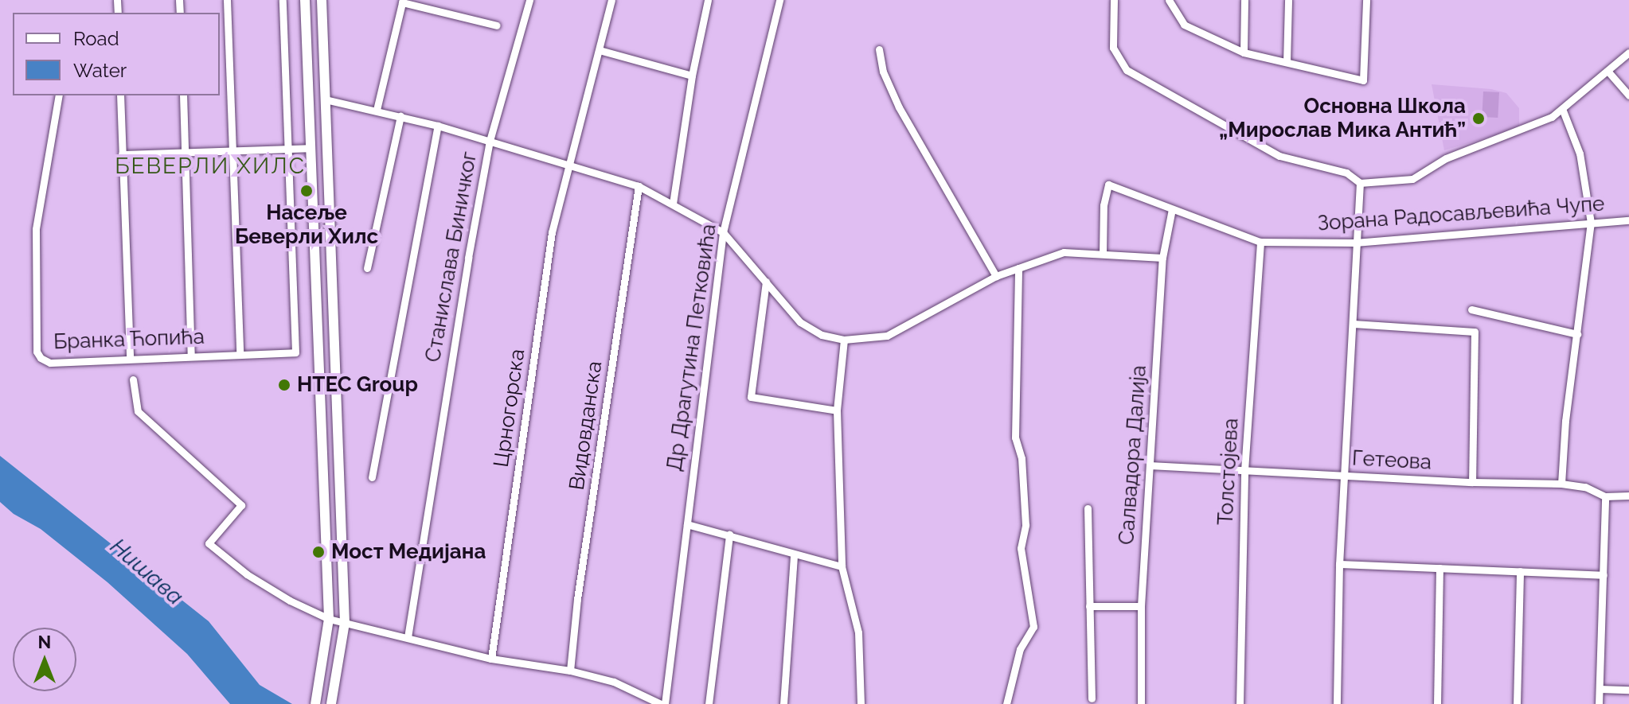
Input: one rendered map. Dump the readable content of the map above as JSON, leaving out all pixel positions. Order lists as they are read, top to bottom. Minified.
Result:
{"streets":{"street":["Зорана Радосављевића Чупе","Станислава Биничког","Бранка Ћопића","Др Драгутина Петковића","Црногорска","Видовданска","Салвадора Далија","Гетеова","Толстојева"]},"crossings":[["Зорана Радосављевића Чупе","Салвадора Далија"],["Зорана Радосављевића Чупе","Толстојева"],["Салвадора Далија","Гетеова"],["Гетеова","Толстојева"]],"districts":["БЕВЕРЛИ ХИЛС"],"water":["Нишава"],"places":["Основна Школа „Мирослав Мика Антић”","Насеље Беверли Хилс","HTEC Group","Мост Медијана"],"legend":["Road","Water"],"north":"top"}
